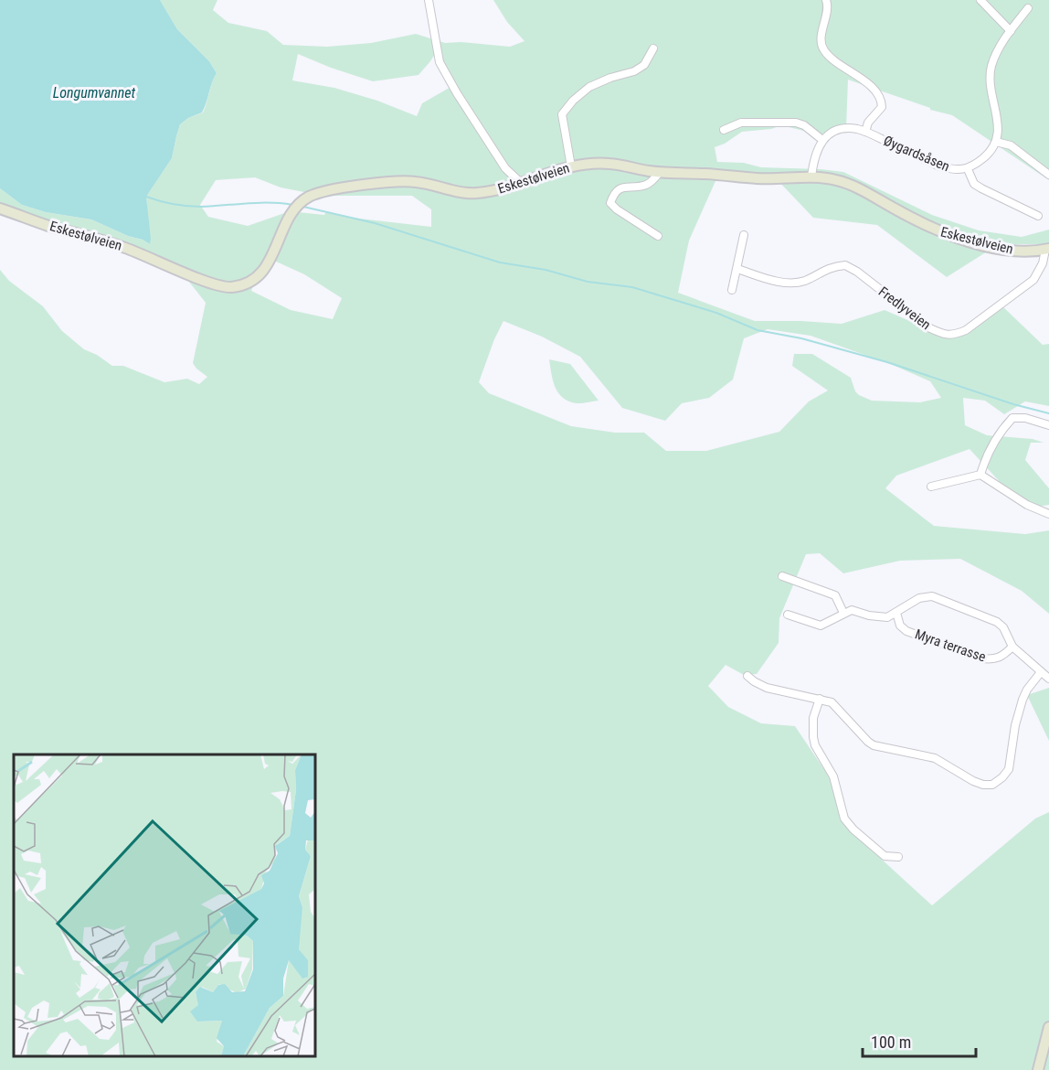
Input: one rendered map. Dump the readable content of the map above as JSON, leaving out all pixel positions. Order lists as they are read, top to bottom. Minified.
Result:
{"streets":{"main road":["Eskestølveien"],"street":["Øygardsåsen","Fredlyveien","Myra terrasse"]},"crossings":[["Eskestølveien","Fredlyveien"]],"water":["Longumvannet"],"scale_bar":"100 m"}
